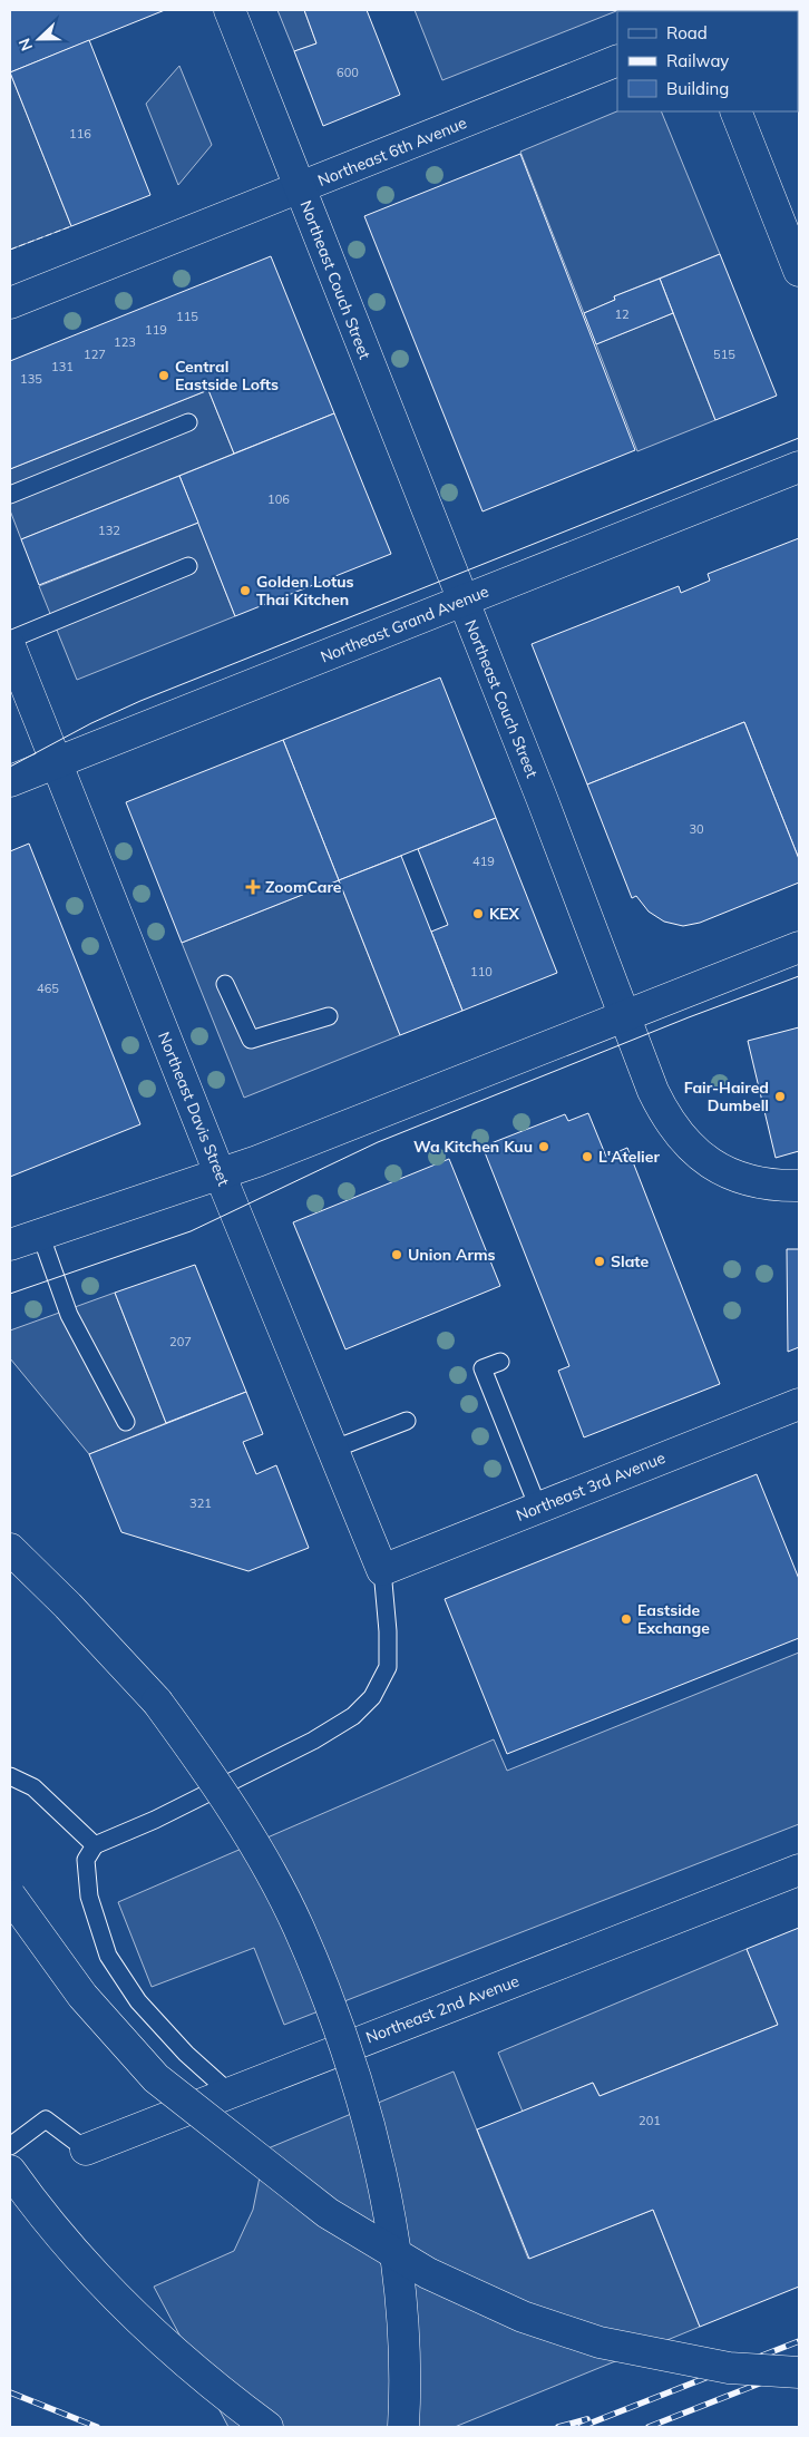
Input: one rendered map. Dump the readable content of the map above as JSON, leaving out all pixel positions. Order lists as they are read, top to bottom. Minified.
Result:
{"streets":{"main road":["Northeast 6th Avenue","Northeast Couch Street","Northeast Grand Avenue","Northeast Davis Street","Northeast 3rd Avenue","Northeast 2nd Avenue"]},"crossings":[["Northeast 6th Avenue","Northeast Couch Street"],["Northeast Couch Street","Northeast Grand Avenue"],["Northeast Grand Avenue","Northeast Davis Street"],["Northeast Davis Street","Northeast 3rd Avenue"]],"places":{"other":["Central Eastside Lofts","Golden Lotus Thai Kitchen","KEX","Fair-Haired Dumbell","Wa Kitchen Kuu","L'Atelier","Union Arms","Slate","Eastside Exchange"],"health":["ZoomCare"]},"house_numbers":["600","116","12","115","119","123","127","515","131","135","106","132","30","419","110","465","207","321","201"],"legend":["Road","Railway","Building"],"north":"left"}
